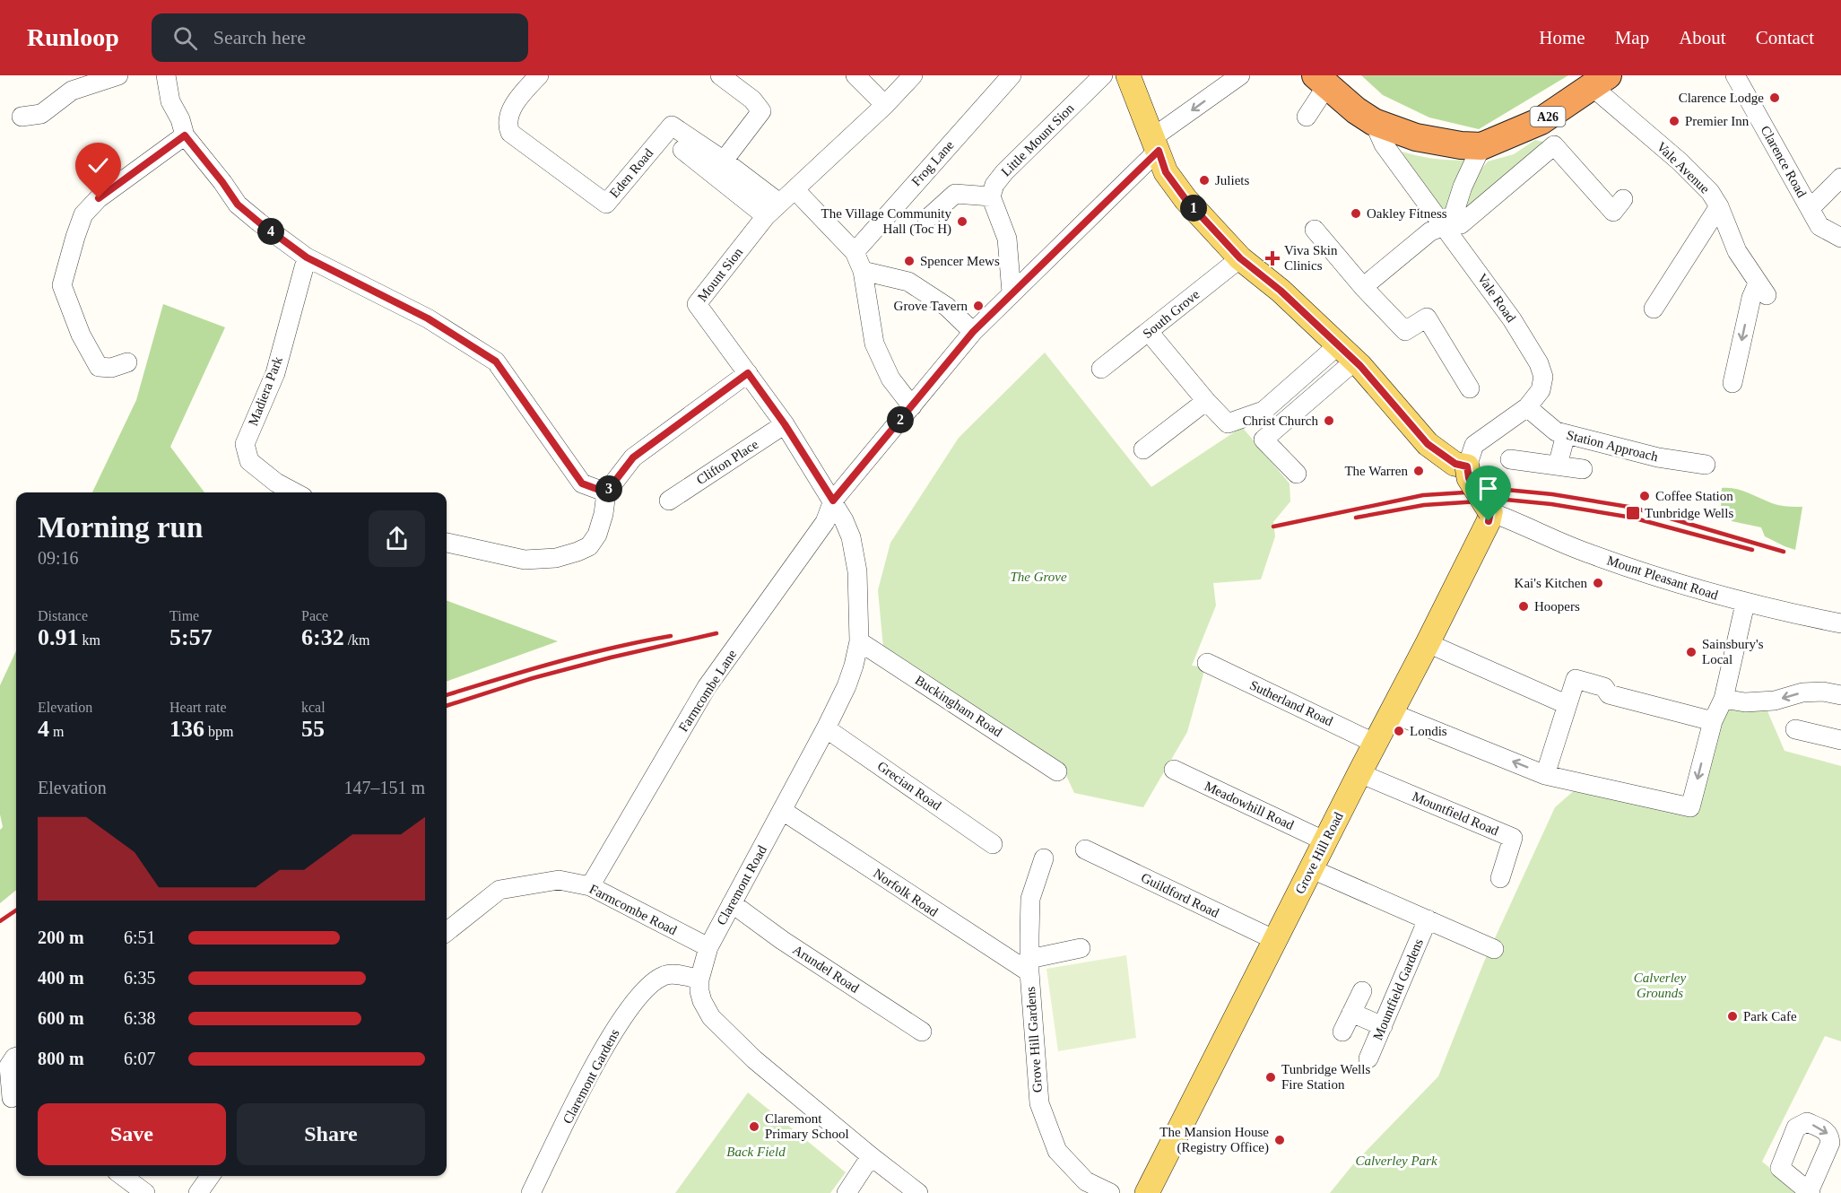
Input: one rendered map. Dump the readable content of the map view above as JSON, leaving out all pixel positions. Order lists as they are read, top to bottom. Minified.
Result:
{"streets":{"highway":["A26"],"main road":["Grove Hill Road"],"street":["Little Mount Sion","Clarence Road","Frog Lane","Vale Avenue","Eden Road","Mount Sion","Vale Road","South Grove","Madiera Park","Station Approach","Clifton Place","Mount Pleasant Road","Farmcombe Lane","Sutherland Road","Buckingham Road","Grecian Road","Meadowhill Road","Mountfield Road","Claremont Road","Norfolk Road","Guildford Road","Farmcombe Road","Arundel Road","Mountfield Gardens","Grove Hill Gardens","Claremont Gardens"]},"crossings":[["A26","Vale Avenue"],["A26","Vale Road"],["Eden Road","Mount Sion"],["Mount Sion","Clifton Place"],["Mount Sion","Farmcombe Lane"],["Mount Sion","Claremont Road"],["Vale Road","Station Approach"],["Mount Pleasant Road","Grove Hill Road"],["Farmcombe Lane","Claremont Road"],["Farmcombe Lane","Farmcombe Road"],["Sutherland Road","Grove Hill Road"],["Buckingham Road","Claremont Road"],["Grecian Road","Claremont Road"],["Meadowhill Road","Grove Hill Road"],["Mountfield Road","Grove Hill Road"],["Grove Hill Road","Guildford Road"],["Claremont Road","Norfolk Road"],["Claremont Road","Farmcombe Road"],["Claremont Road","Arundel Road"],["Claremont Road","Claremont Gardens"],["Norfolk Road","Grove Hill Gardens"]],"one_way":["Vale Avenue"],"parks":["The Grove","Calverley Grounds","Back Field","Calverley Park"],"places":{"other":["Clarence Lodge","Premier Inn","Juliets","Oakley Fitness","The Village Community Hall (Toc H)","Spencer Mews","Grove Tavern","Christ Church","The Warren","Coffee Station","Kai's Kitchen","Hoopers","Sainsbury's Local","Londis","Park Cafe","Tunbridge Wells Fire Station","Claremont Primary School","The Mansion House (Registry Office)"],"health":["Viva Skin Clinics"],"transit":["Tunbridge Wells"]},"page":{"header":"Runloop","search":"Search here","nav":["Home","Map","About","Contact"],"pins":["1","4","2","3"],"heading":["Morning run","09:16"],"stats":[["Distance","0.91 km"],["Time","5:57"],["Pace","6:32 /km"],["Elevation","4 m"],["Heart rate","136 bpm"],["kcal","55"]],"chart":["Elevation","147–151 m"],"list":[{"name":"200 m","note":"6:51"},{"name":"400 m","note":"6:35"},{"name":"600 m","note":"6:38"},{"name":"800 m","note":"6:07"}],"buttons":["Save","Share"]}}
